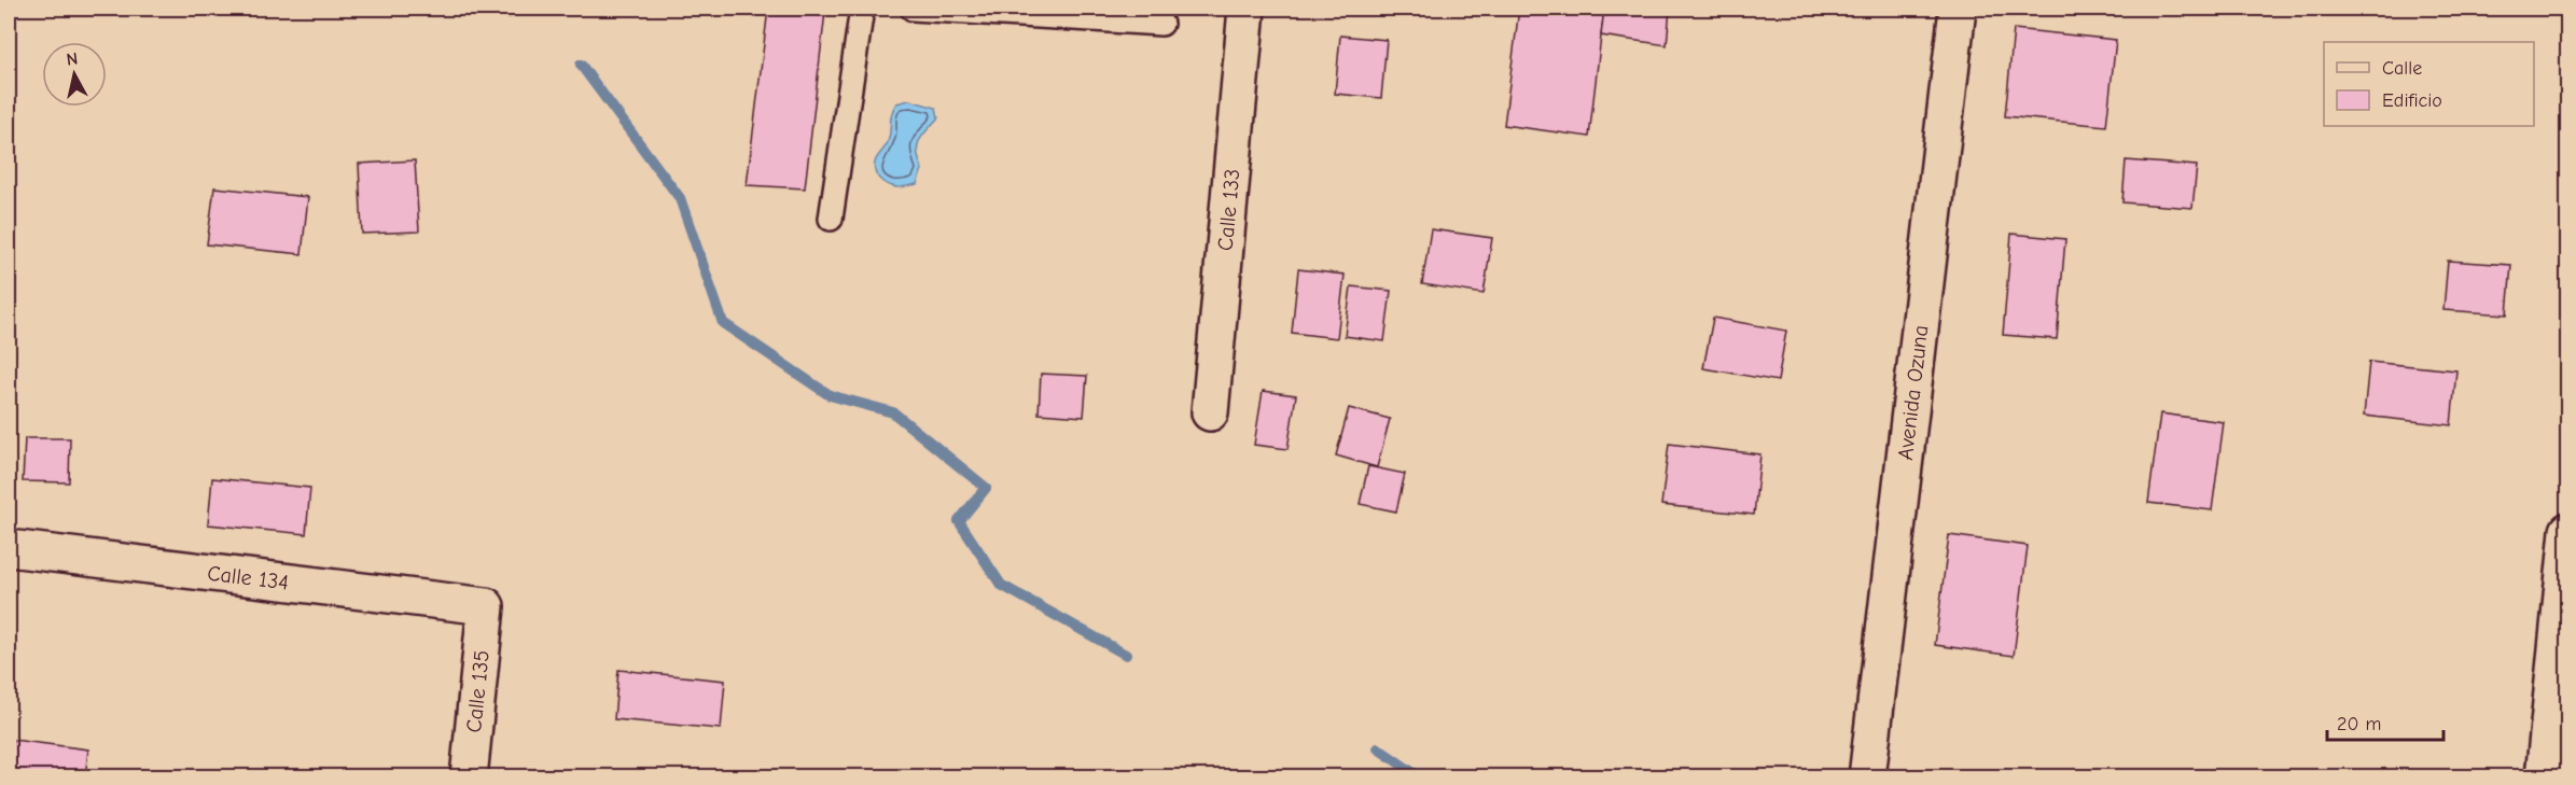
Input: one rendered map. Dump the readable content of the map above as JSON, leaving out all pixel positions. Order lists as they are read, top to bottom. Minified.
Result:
{"streets":{"street":["Calle 133","Avenida Ozuna","Calle 134","Calle 135"]},"crossings":[["Calle 134","Calle 135"]],"legend":["Calle","Edificio"],"scale_bar":"20 m","north":"top"}
